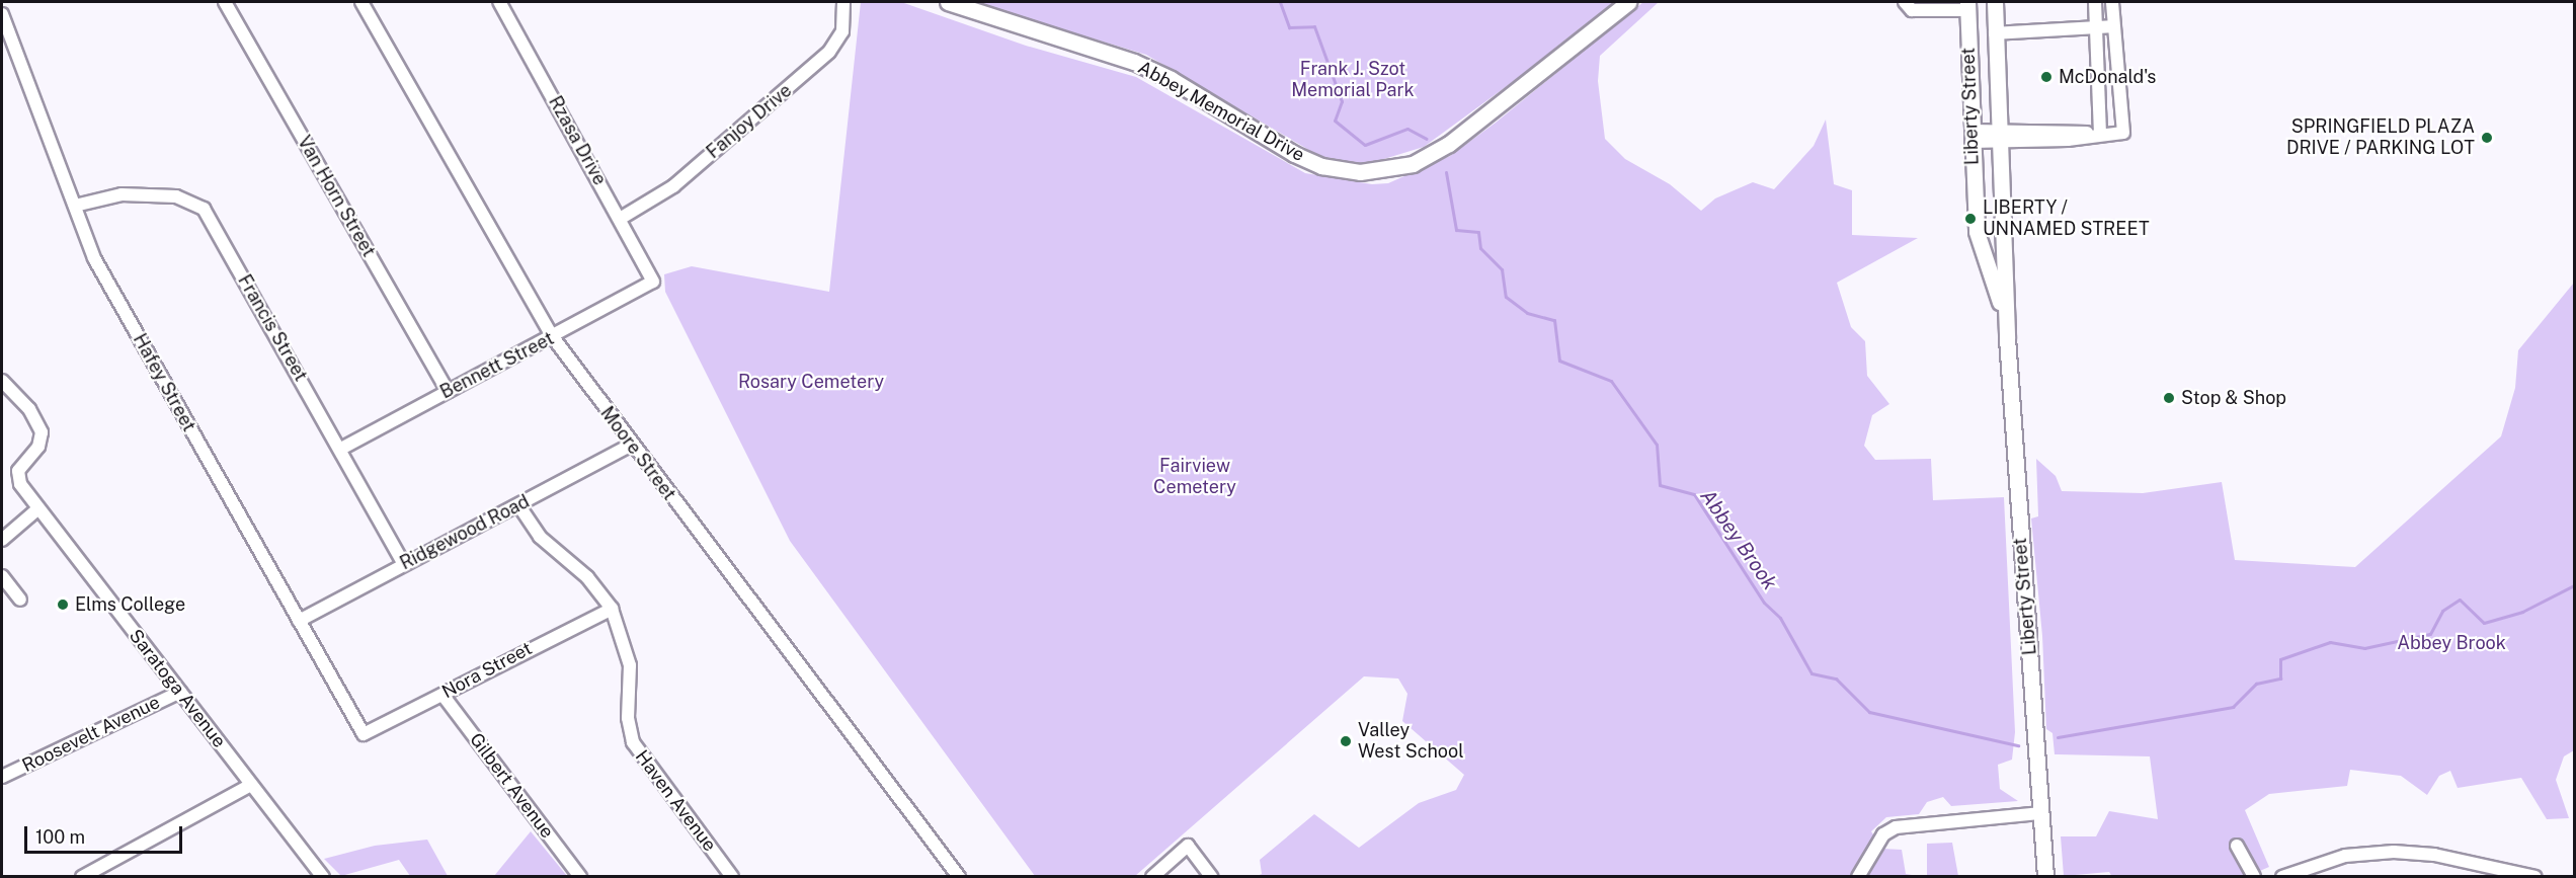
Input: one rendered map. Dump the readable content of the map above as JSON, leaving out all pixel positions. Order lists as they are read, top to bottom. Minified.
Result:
{"streets":{"main road":["Liberty Street","Abbey Memorial Drive"],"street":["Fanjoy Drive","Rzasa Drive","Van Horn Street","Francis Street","Bennett Street","Hafey Street","Moore Street","Ridgewood Road","Nora Street","Saratoga Avenue","Roosevelt Avenue","Gilbert Avenue","Haven Avenue"]},"crossings":[["Fanjoy Drive","Rzasa Drive"],["Rzasa Drive","Bennett Street"],["Van Horn Street","Bennett Street"],["Francis Street","Bennett Street"],["Francis Street","Hafey Street"],["Francis Street","Ridgewood Road"],["Bennett Street","Moore Street"],["Hafey Street","Ridgewood Road"],["Hafey Street","Nora Street"],["Moore Street","Ridgewood Road"],["Ridgewood Road","Haven Avenue"],["Nora Street","Gilbert Avenue"],["Nora Street","Haven Avenue"],["Saratoga Avenue","Roosevelt Avenue"]],"water":["Abbey Brook"],"parks":["Frank J. Szot Memorial Park","Rosary Cemetery","Fairview Cemetery","Abbey Brook"],"places":["McDonald's","SPRINGFIELD PLAZA DRIVE / PARKING LOT","LIBERTY / UNNAMED STREET","Stop & Shop","Elms College","Valley West School"],"scale_bar":"100 m"}
